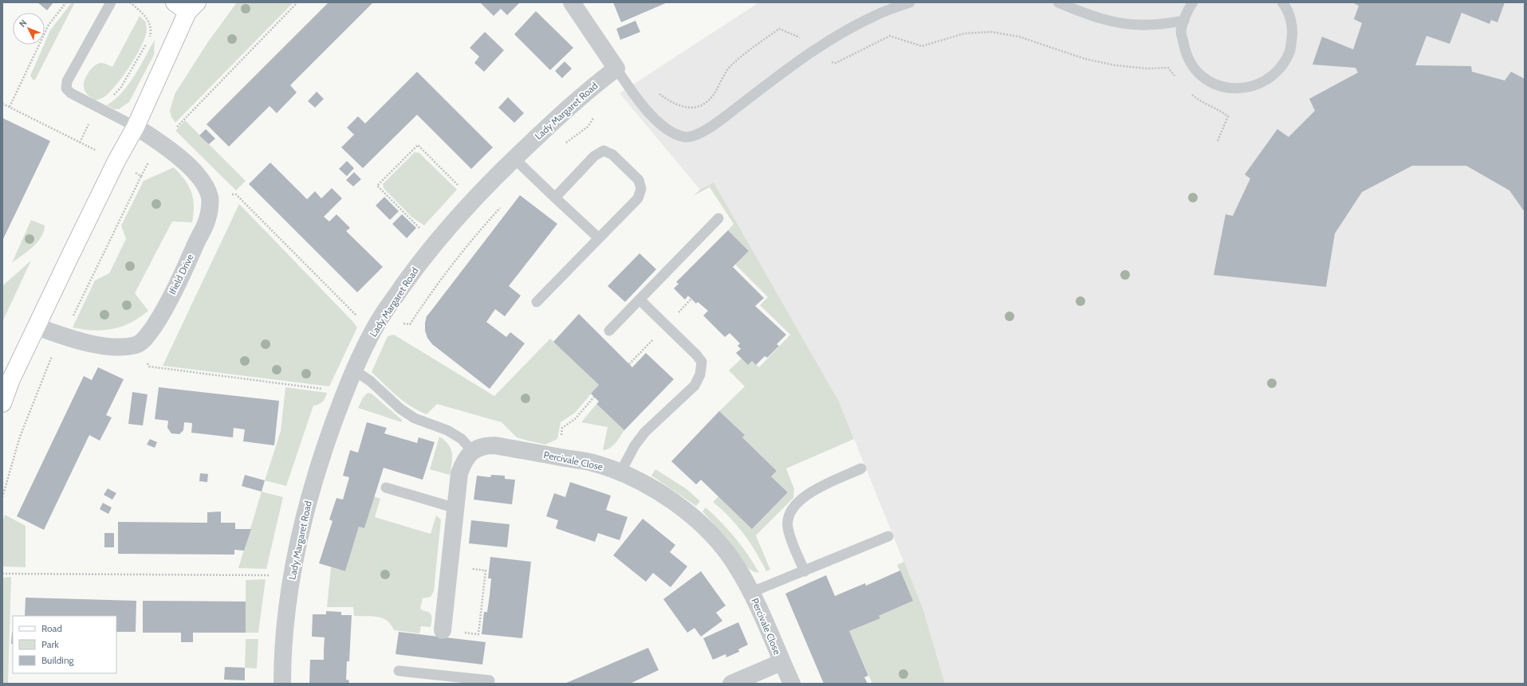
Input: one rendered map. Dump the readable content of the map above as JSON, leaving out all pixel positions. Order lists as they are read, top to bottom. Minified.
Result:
{"streets":{"street":["Lady Margaret Road","Ifield Drive","Percivale Close"]},"legend":["Road","Park","Building"],"north":"top left"}
